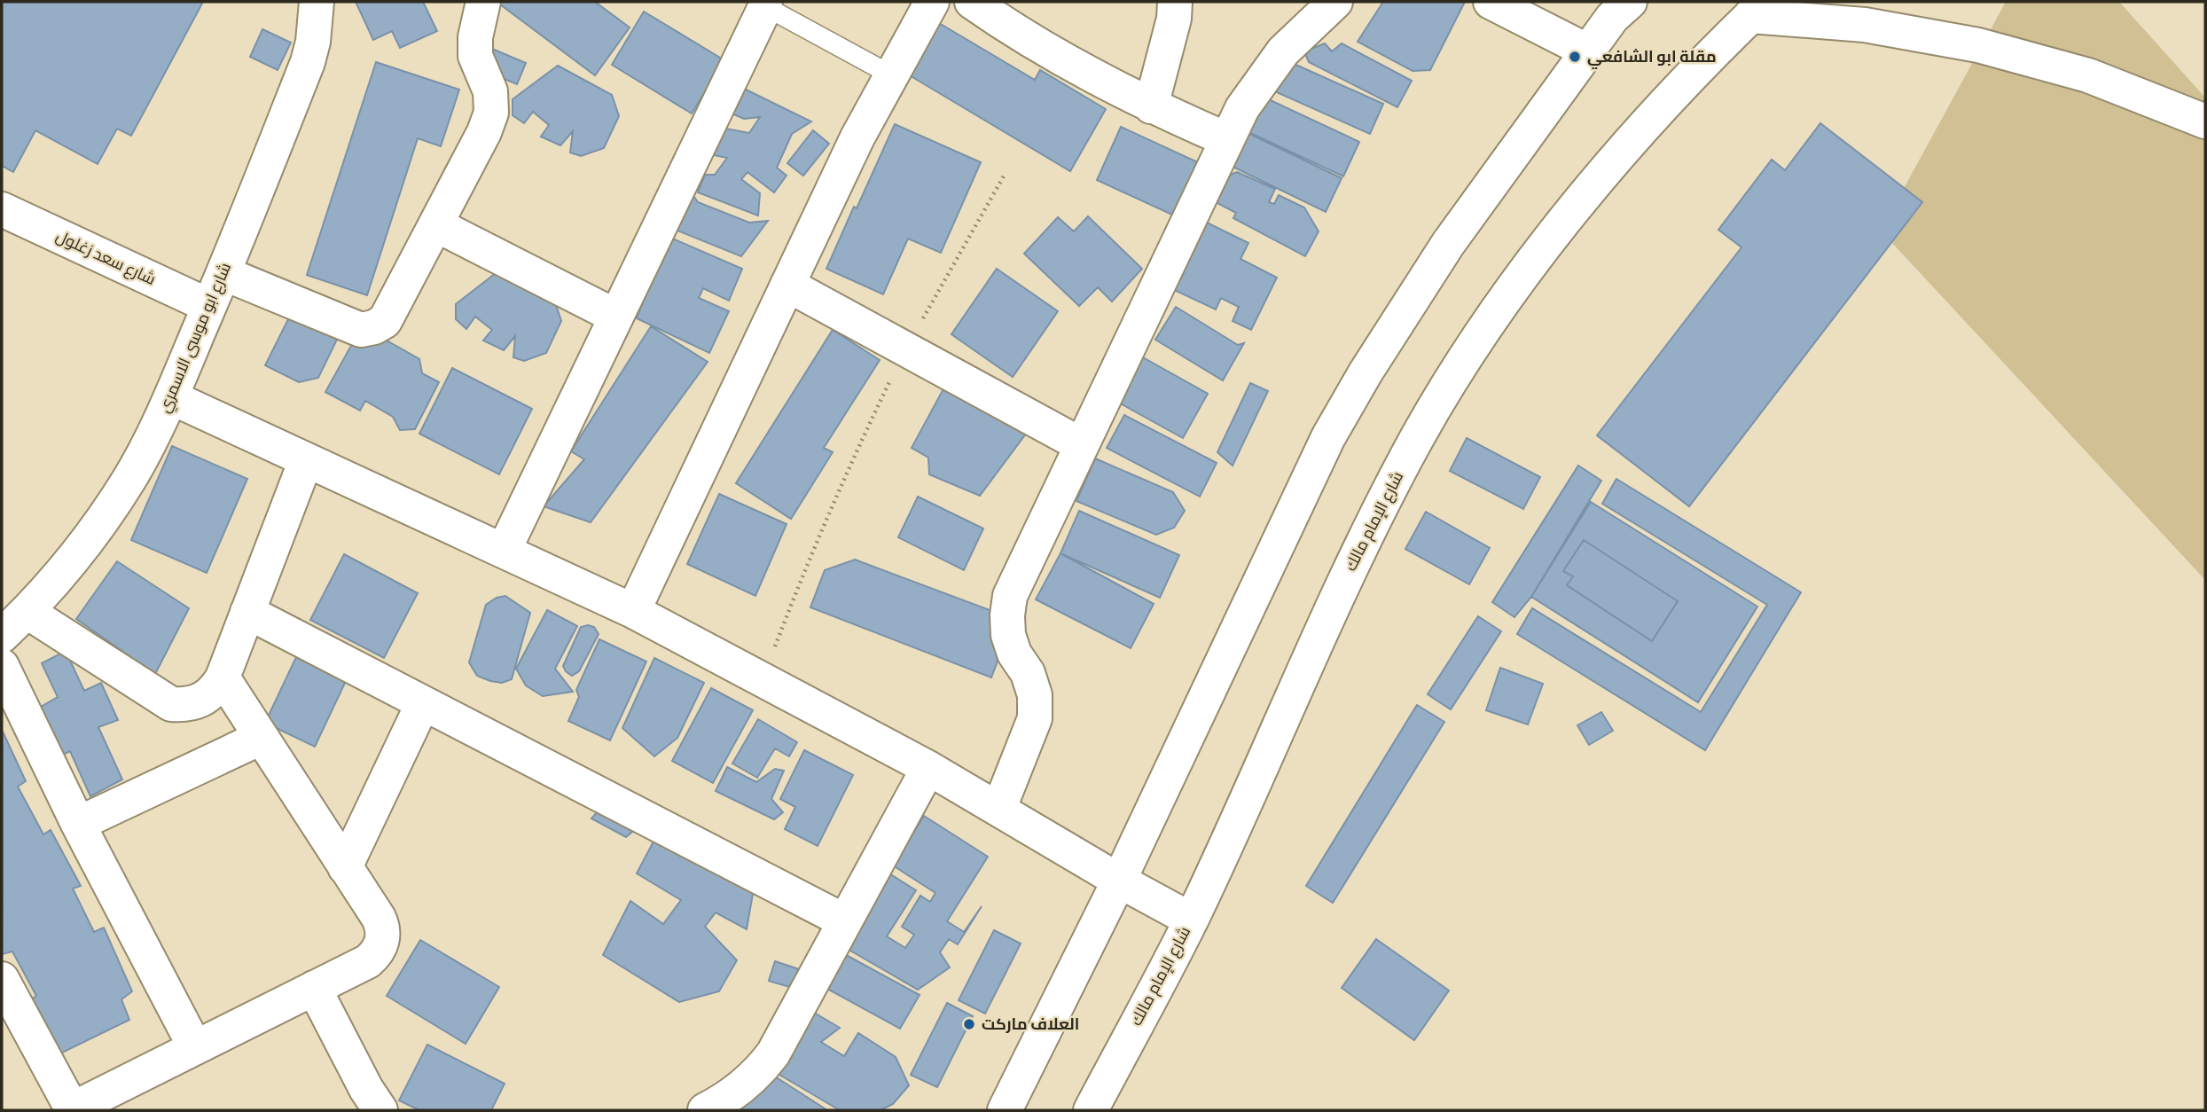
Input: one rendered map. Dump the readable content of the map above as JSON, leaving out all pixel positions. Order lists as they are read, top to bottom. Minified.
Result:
{"streets":{"street":["شارع سعد زغلول","شارع ابو موسى الاسمري","شارع الإمام مالك"]},"crossings":[["شارع سعد زغلول","شارع ابو موسى الاسمري"]],"places":["مقلة ابو الشافعي","العلاف ماركت"]}
